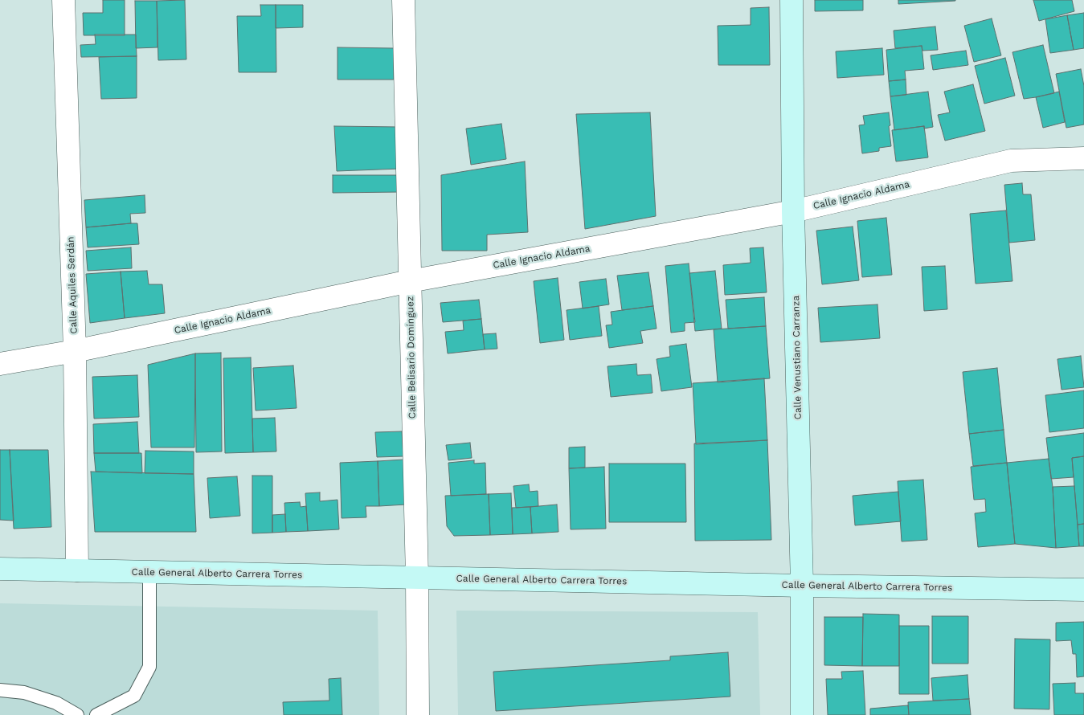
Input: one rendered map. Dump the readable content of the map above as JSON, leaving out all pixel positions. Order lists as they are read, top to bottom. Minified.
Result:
{"streets":{"main road":["Calle Venustiano Carranza","Calle General Alberto Carrera Torres"],"street":["Calle Ignacio Aldama","Calle Aquiles Serdán","Calle Belisario Domínguez"]},"crossings":[["Calle Ignacio Aldama","Calle Aquiles Serdán"],["Calle Ignacio Aldama","Calle Belisario Domínguez"],["Calle Ignacio Aldama","Calle Venustiano Carranza"],["Calle Aquiles Serdán","Calle General Alberto Carrera Torres"],["Calle Belisario Domínguez","Calle General Alberto Carrera Torres"],["Calle Venustiano Carranza","Calle General Alberto Carrera Torres"]]}
